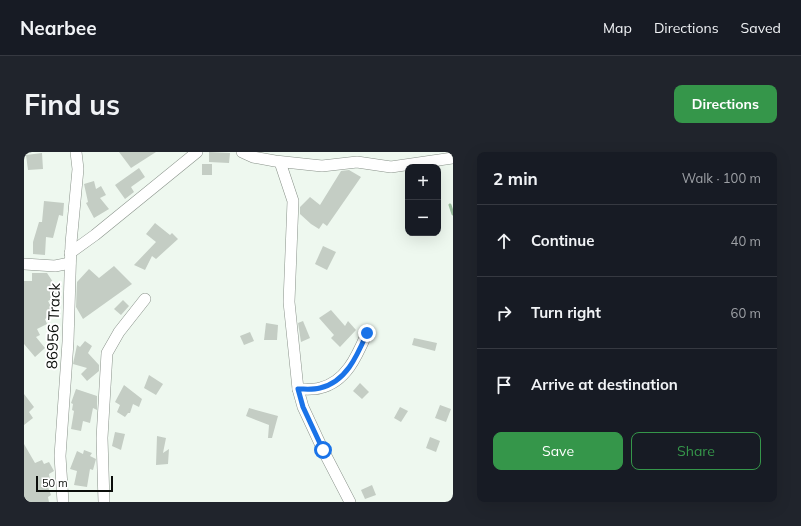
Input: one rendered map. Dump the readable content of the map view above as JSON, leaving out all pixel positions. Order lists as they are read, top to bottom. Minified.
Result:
{"streets":{"street":["86956 Track"]},"scale_bar":"50 m","page":{"header":"Nearbee","nav":["Map","Directions","Saved"],"buttons":["Directions",["Save","Share"]],"title":"Find us","heading":["2 min","Walk · 100 m"],"map_buttons":["+","−"],"list":[["Continue","40 m"],["Turn right","60 m"],"Arrive at destination"],"scale":"50 m"}}
